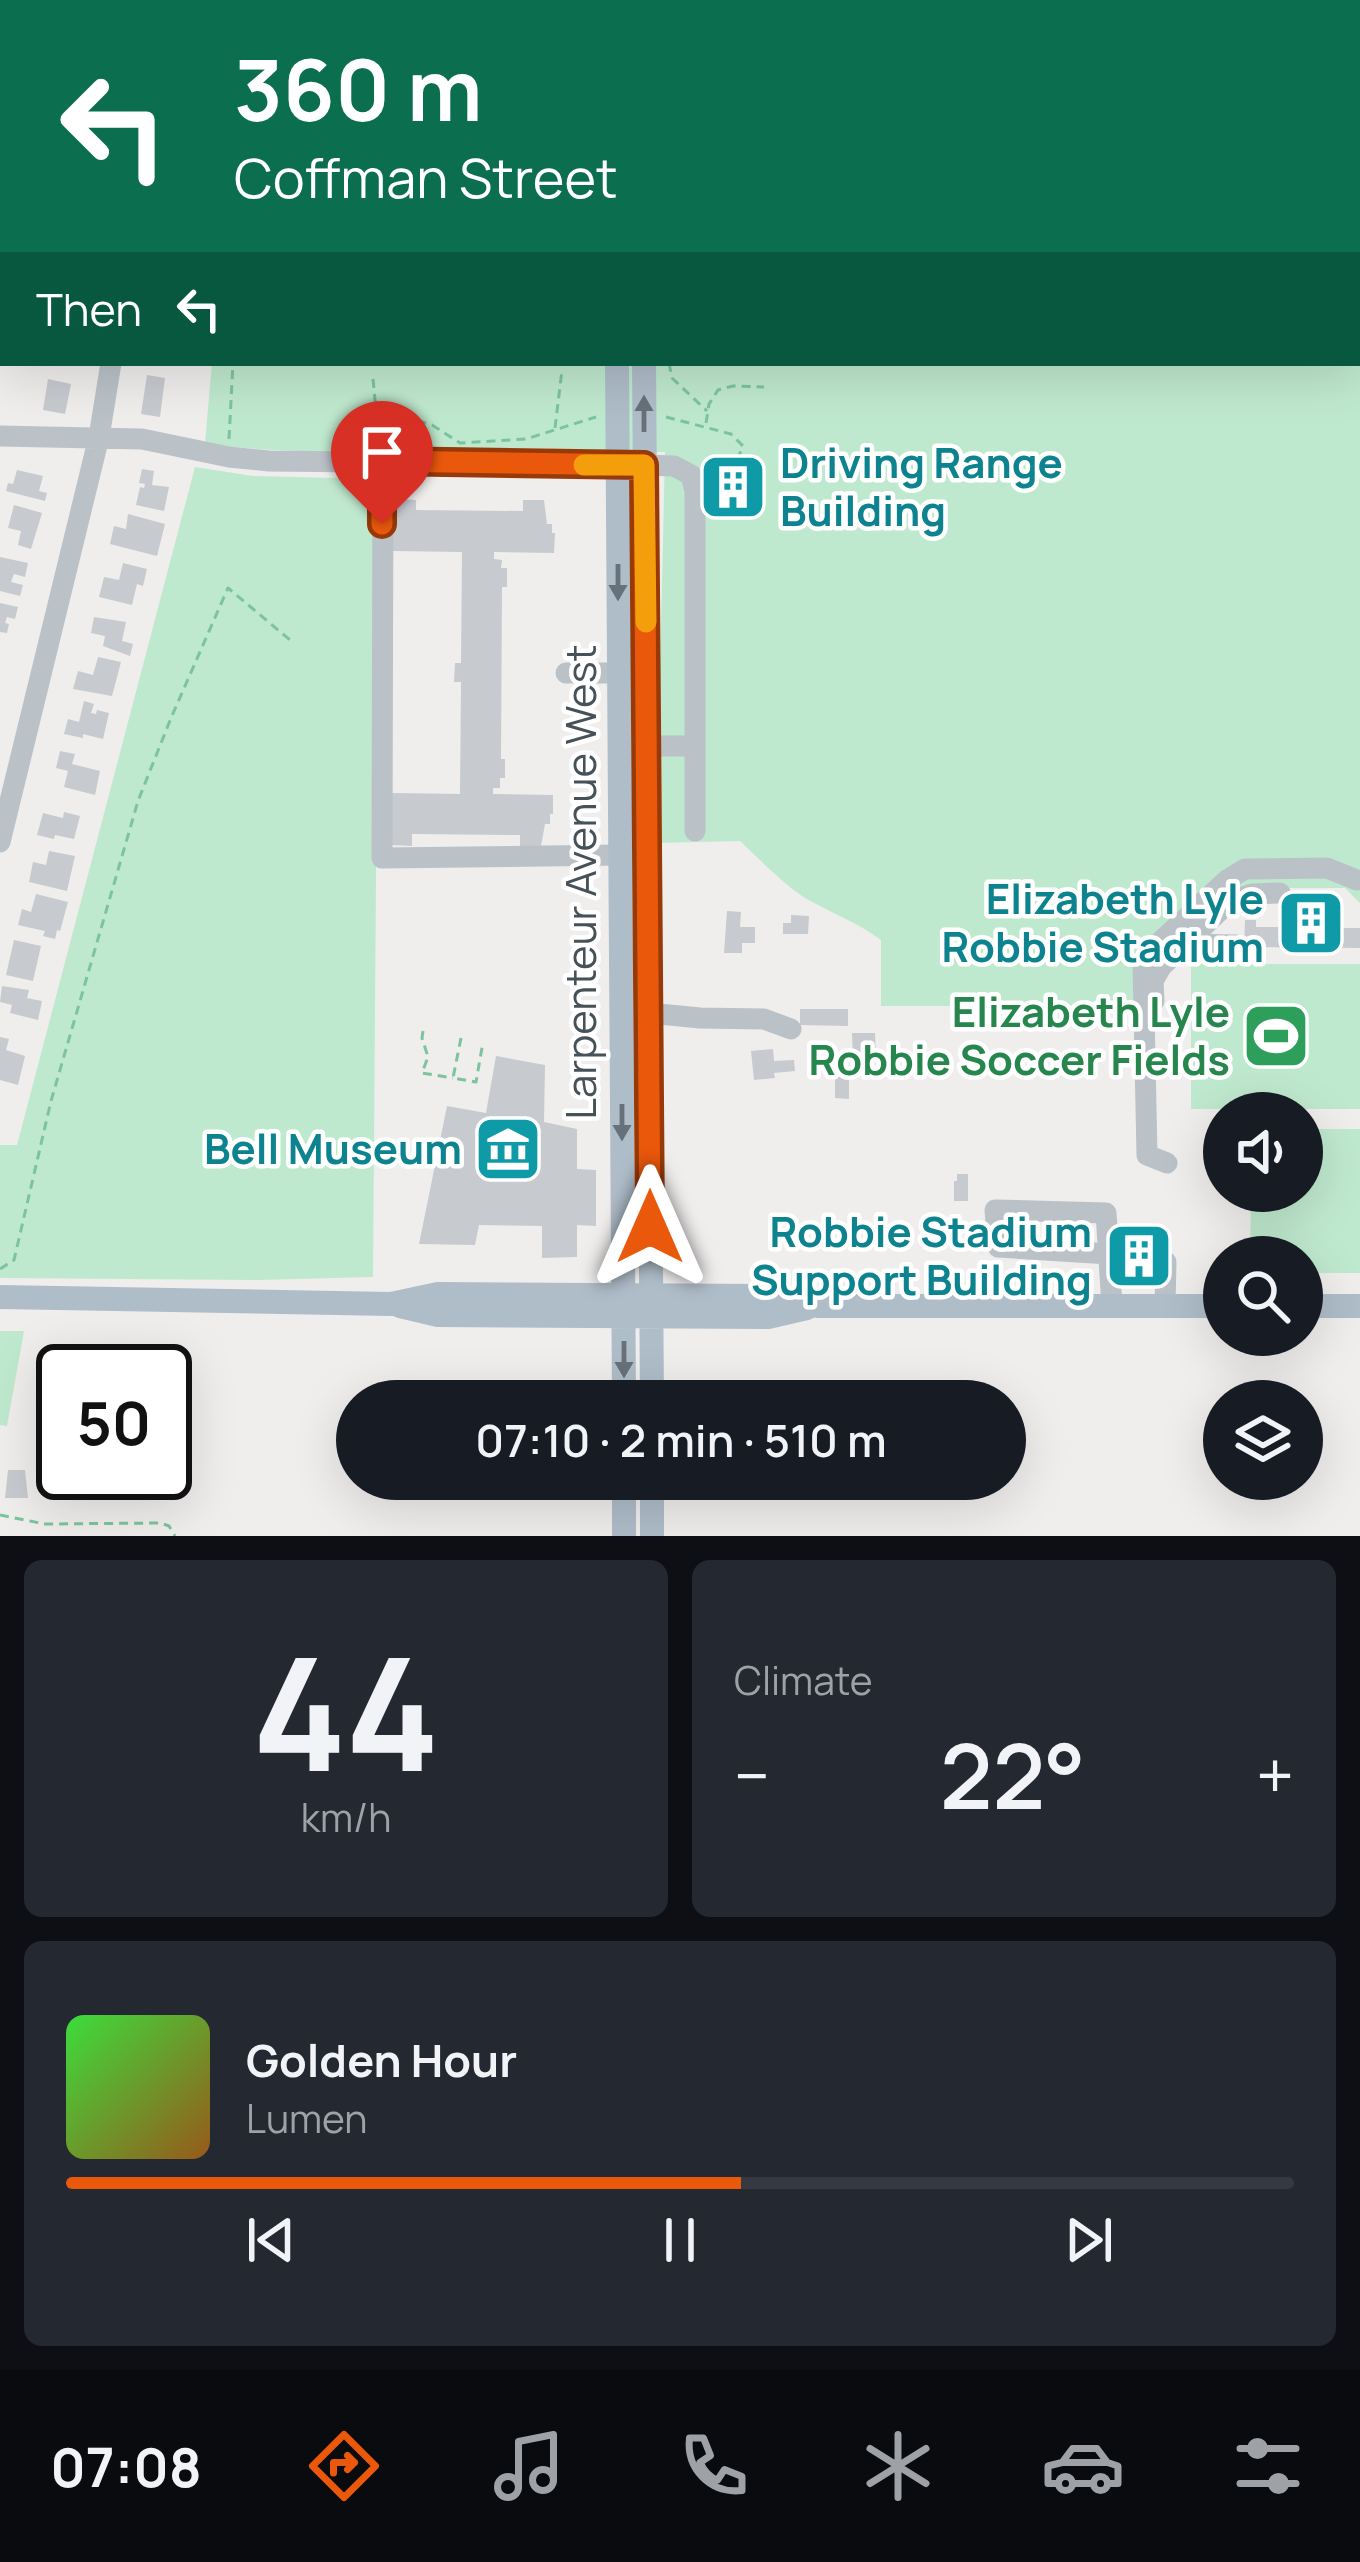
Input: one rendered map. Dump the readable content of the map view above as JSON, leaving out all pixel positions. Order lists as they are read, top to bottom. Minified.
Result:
{"streets":{"main road":["Larpenteur Avenue West"]},"places":{"building":["Driving Range Building","Elizabeth Lyle Robbie Stadium","Robbie Stadium Support Building"],"sports":["Elizabeth Lyle Robbie Soccer Fields"],"museum":["Bell Museum"]},"page":{"turn":["360 m","Coffman Street"],"then":"Then","limit":"50","trip":"07:10 · 2 min · 510 m","tile":[["44","km/h"],"Climate"],"heat":["−","22°","+"],"song":["Golden Hour","Lumen"],"tabs":"07:08"}}
